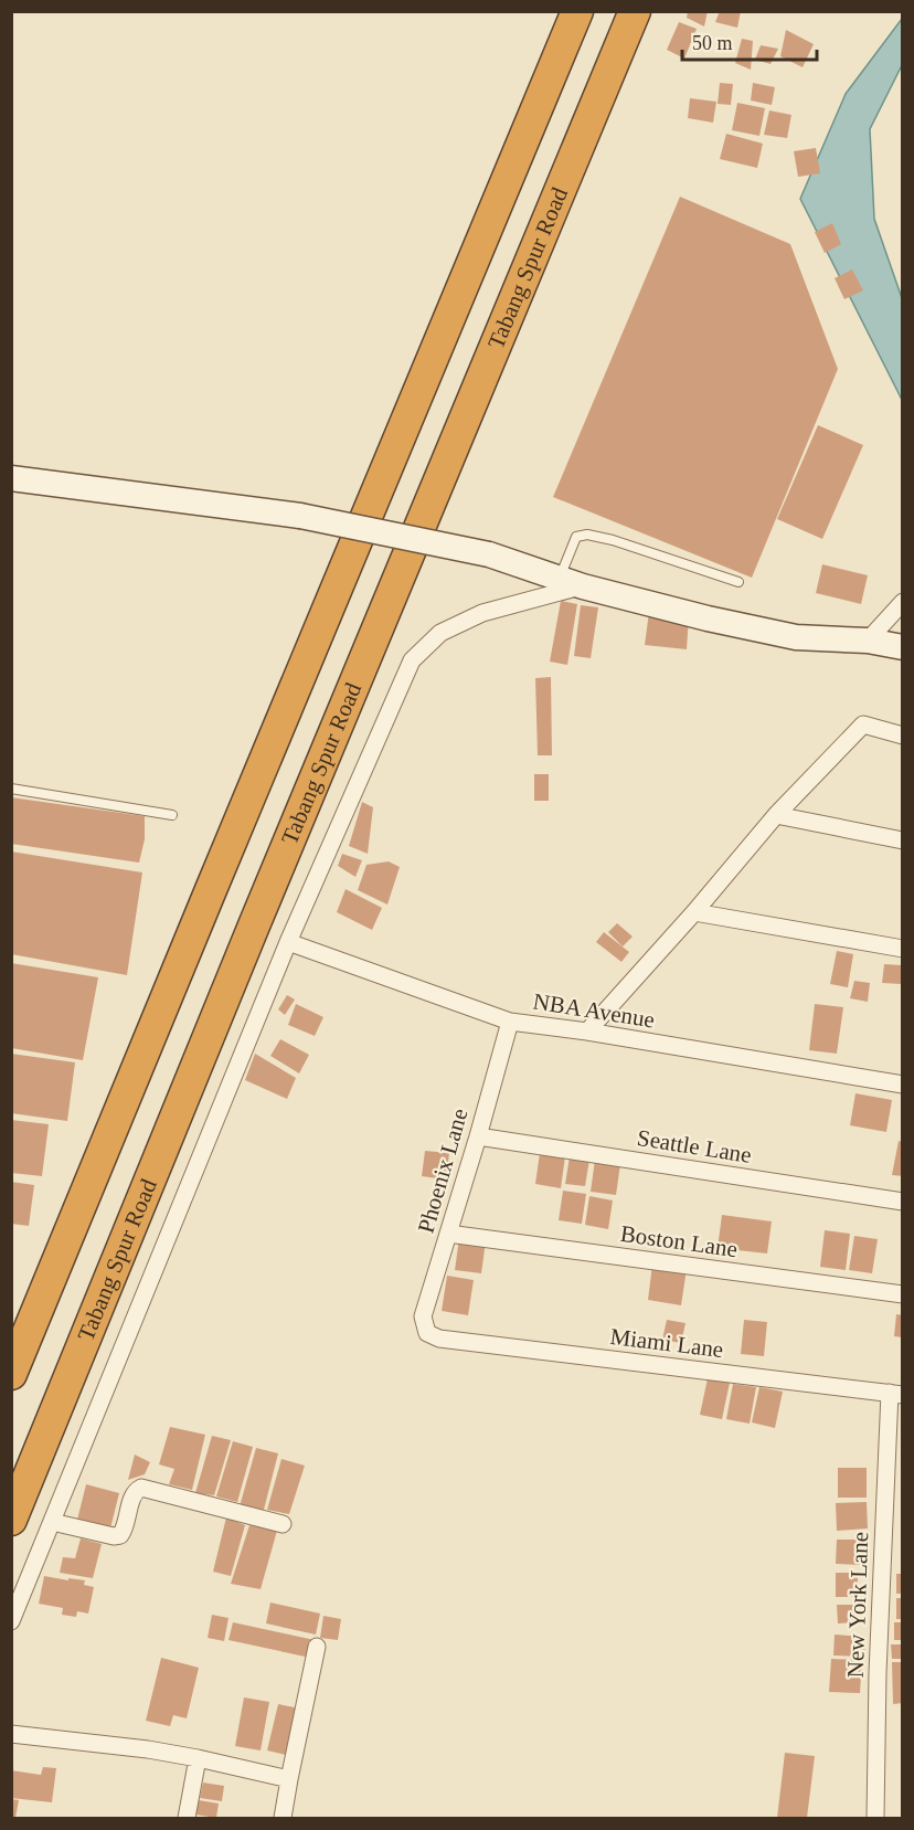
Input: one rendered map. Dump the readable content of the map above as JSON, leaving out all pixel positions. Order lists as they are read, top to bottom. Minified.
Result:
{"streets":{"highway":["Tabang Spur Road"],"street":["NBA Avenue","Seattle Lane","Phoenix Lane","Boston Lane","Miami Lane","New York Lane"]},"crossings":[["NBA Avenue","Phoenix Lane"],["Seattle Lane","Phoenix Lane"],["Phoenix Lane","Boston Lane"],["Phoenix Lane","Miami Lane"],["Miami Lane","New York Lane"]],"scale_bar":"50 m"}
